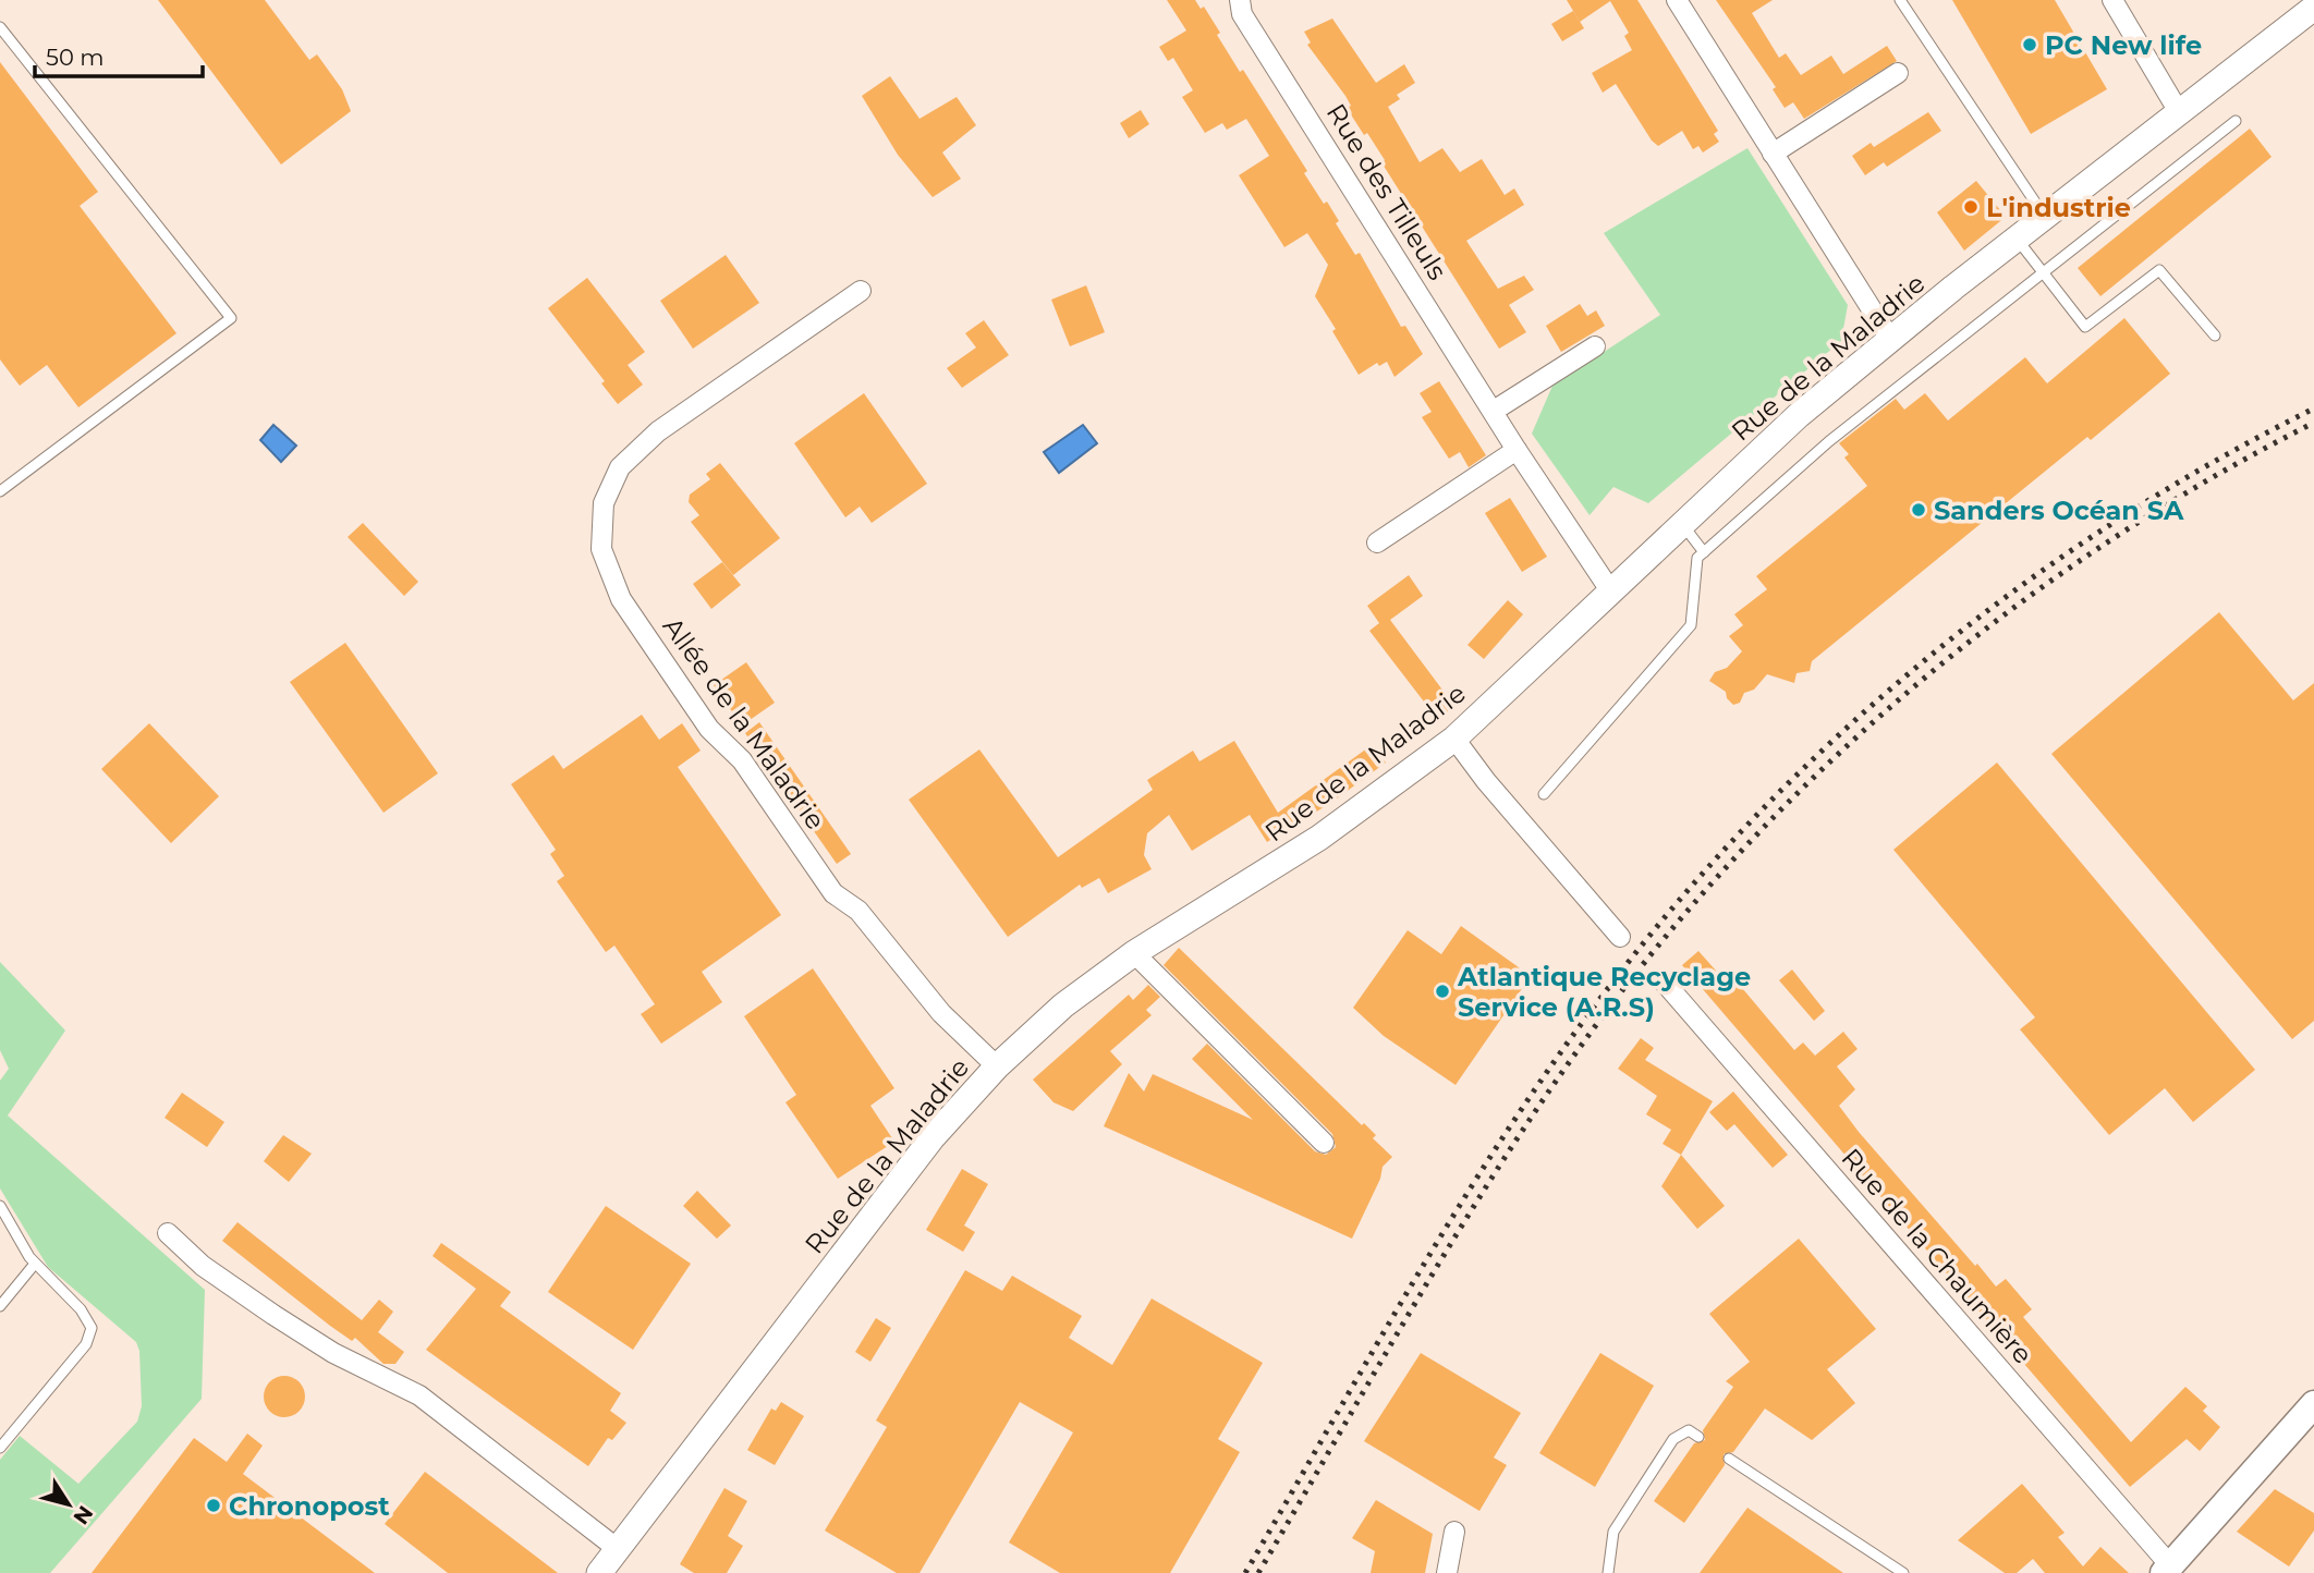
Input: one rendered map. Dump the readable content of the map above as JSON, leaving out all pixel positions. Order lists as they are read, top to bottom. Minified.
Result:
{"streets":{"street":["Rue des Tilleuls","Rue de la Maladrie","Allée de la Maladrie","Rue de la Chaumière"]},"crossings":[["Rue des Tilleuls","Rue de la Maladrie"],["Rue de la Maladrie","Allée de la Maladrie"]],"places":["PC New life","L'industrie","Sanders Océan SA","Atlantique Recyclage Service (A.R.S)","Chronopost"],"scale_bar":"50 m","north":"bottom right"}
